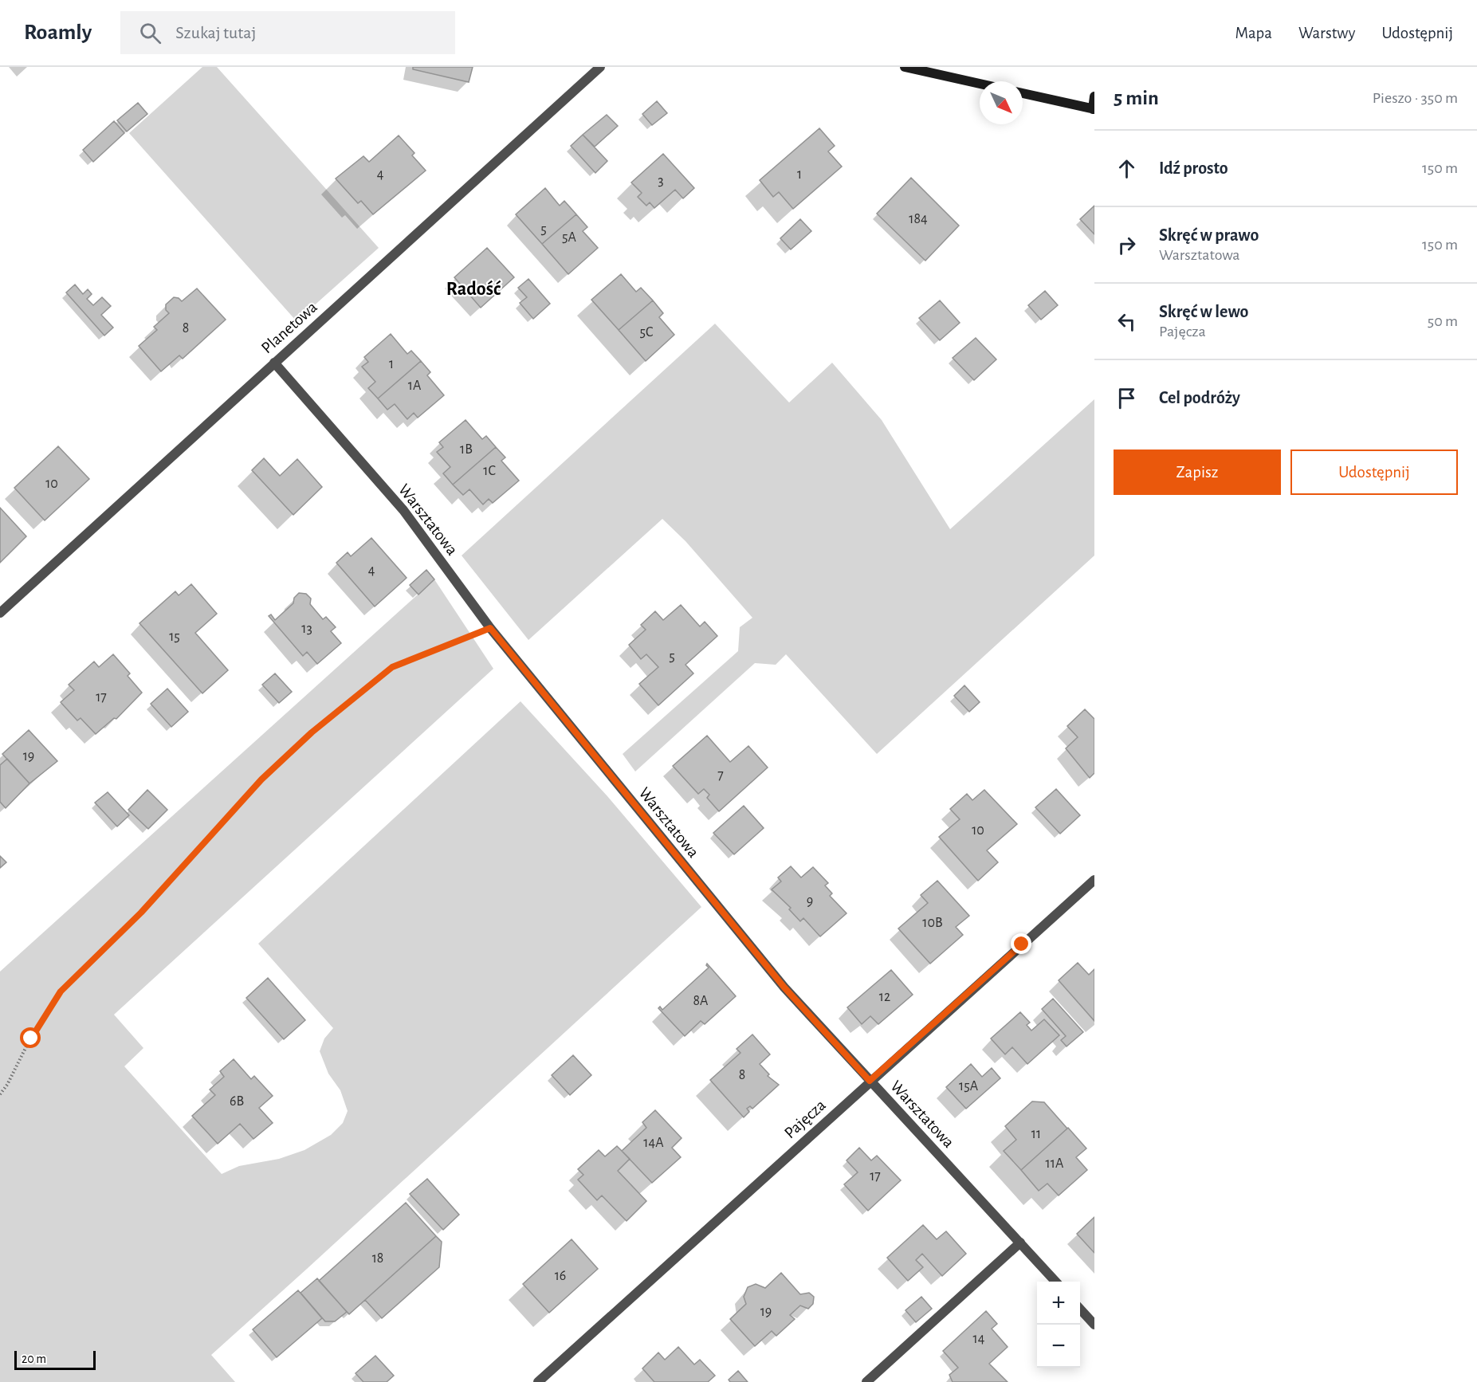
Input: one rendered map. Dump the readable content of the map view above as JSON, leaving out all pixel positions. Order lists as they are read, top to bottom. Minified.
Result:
{"streets":{"street":["Planetowa","Warsztatowa","Pajęcza"]},"crossings":[["Planetowa","Warsztatowa"],["Warsztatowa","Pajęcza"]],"districts":["Radość"],"house_numbers":["4","1","3","184","5","5A","8","5C","1","1A","1B","1C","10","4","13","15","5","17","19","7","10","9","10B","12","8A","8","15A","6B","11","14A","11A","17","18","16","19","14"],"scale_bar":"20 m","north":"bottom right","page":{"header":"Roamly","search":"Szukaj tutaj","nav":["Mapa","Warstwy","Udostępnij"],"heading":["5 min","Pieszo · 350 m"],"list":[["Idź prosto","150 m"],["Skręć w prawo","Warsztatowa","150 m"],["Skręć w lewo","Pajęcza","50 m"],"Cel podróży"],"buttons":["Zapisz","Udostępnij"],"map_buttons":["+","−"],"scale":"20 m"}}
